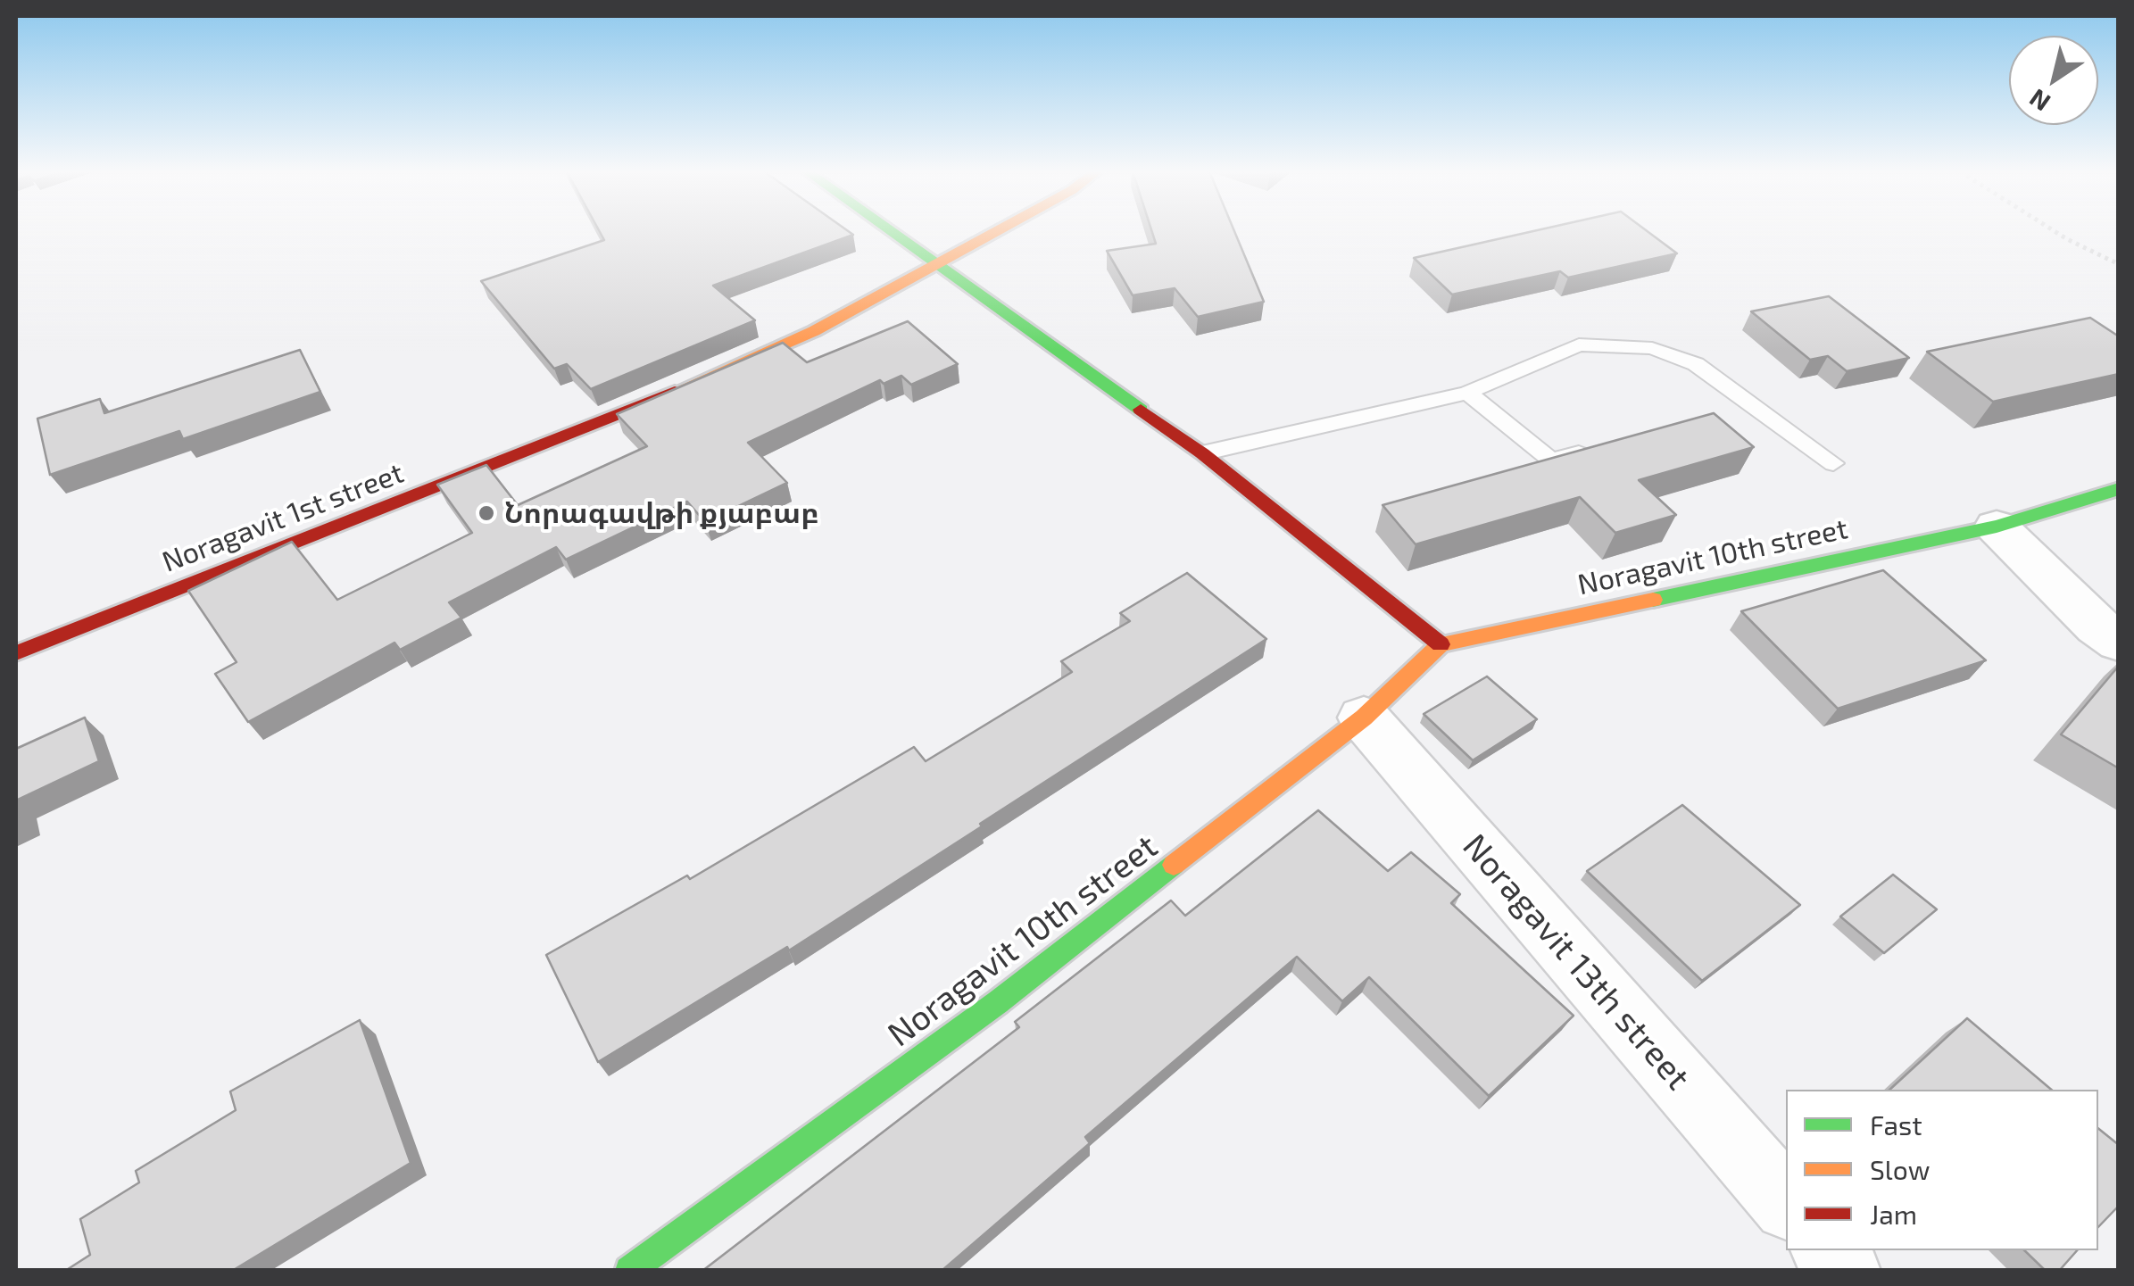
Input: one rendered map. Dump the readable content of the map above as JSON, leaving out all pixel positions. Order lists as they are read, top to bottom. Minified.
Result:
{"streets":{"street":["Noragavit 1st street","Noragavit 10th street","Noragavit 13th street"]},"crossings":[["Noragavit 10th street","Noragavit 13th street"]],"places":["Նորագավթի քյաբաբ"],"legend":["Fast","Slow","Jam"],"north":"bottom left"}
